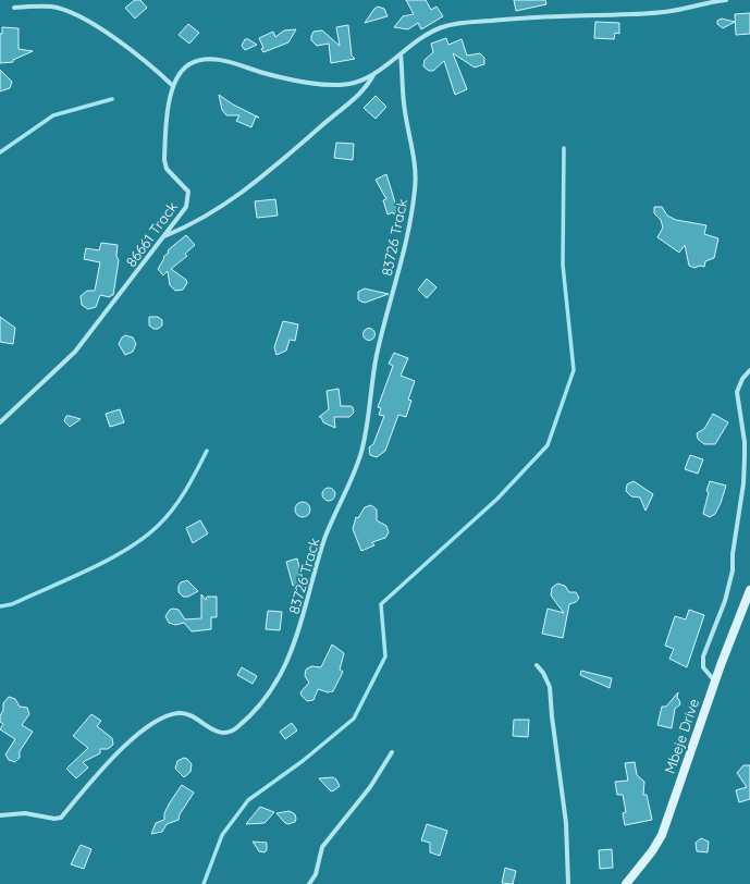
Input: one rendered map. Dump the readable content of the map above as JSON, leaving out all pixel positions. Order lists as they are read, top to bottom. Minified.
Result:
{"streets":{"street":["86661 Track","83726 Track","Mbeje Drive"]},"crossings":[["86661 Track","83726 Track"]]}
